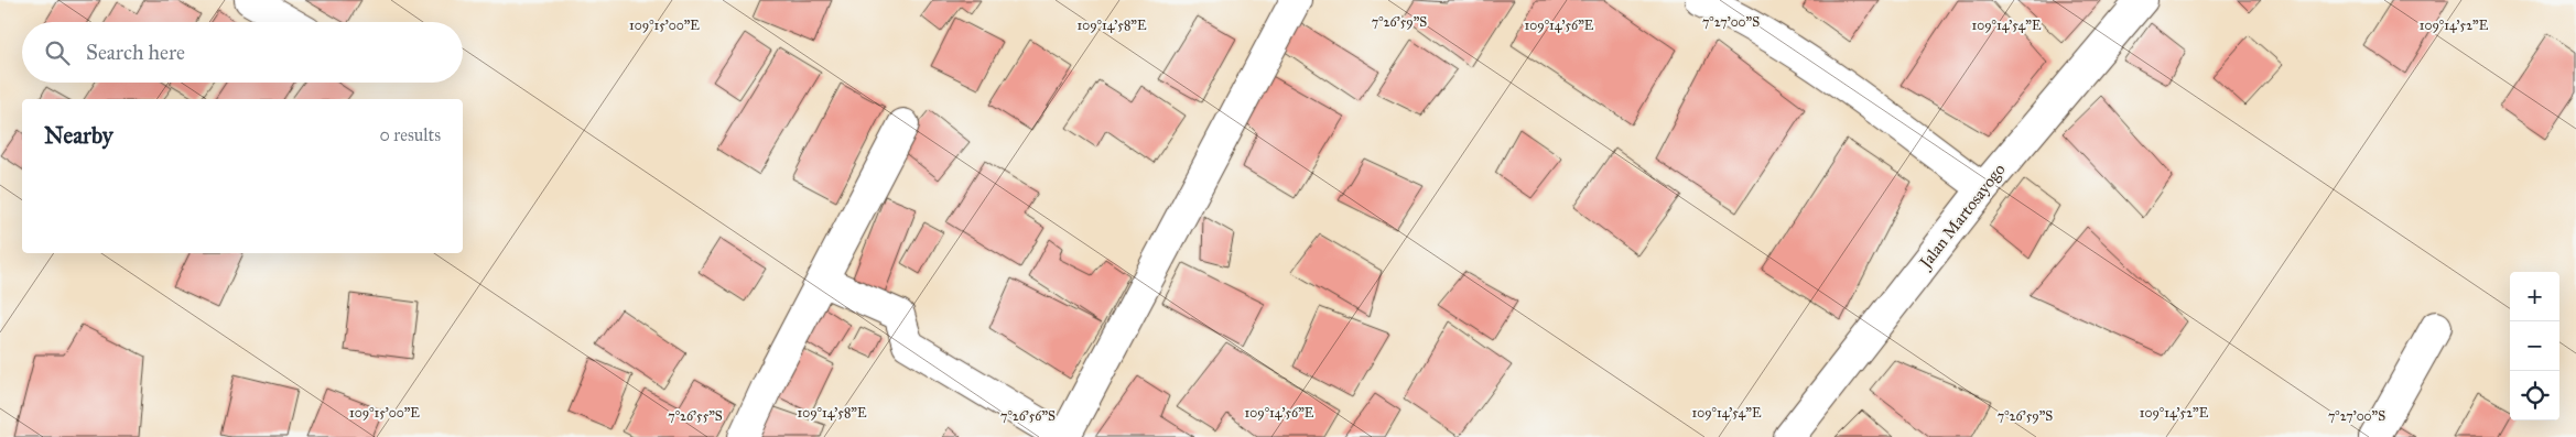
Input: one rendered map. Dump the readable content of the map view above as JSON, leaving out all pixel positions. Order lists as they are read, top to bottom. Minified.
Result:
{"streets":{"street":["Jalan Martosayogo"]},"page":{"search":"Search here","heading":["Nearby","0 results"],"map_buttons":["+","−"]},"coordinates":["7°26'59\"S","7°27'00\"S","109°15'00\"E","109°14'58\"E","109°14'56\"E","109°14'54\"E","109°14'52\"E","7°26'55\"S","7°26'56\"S"]}
